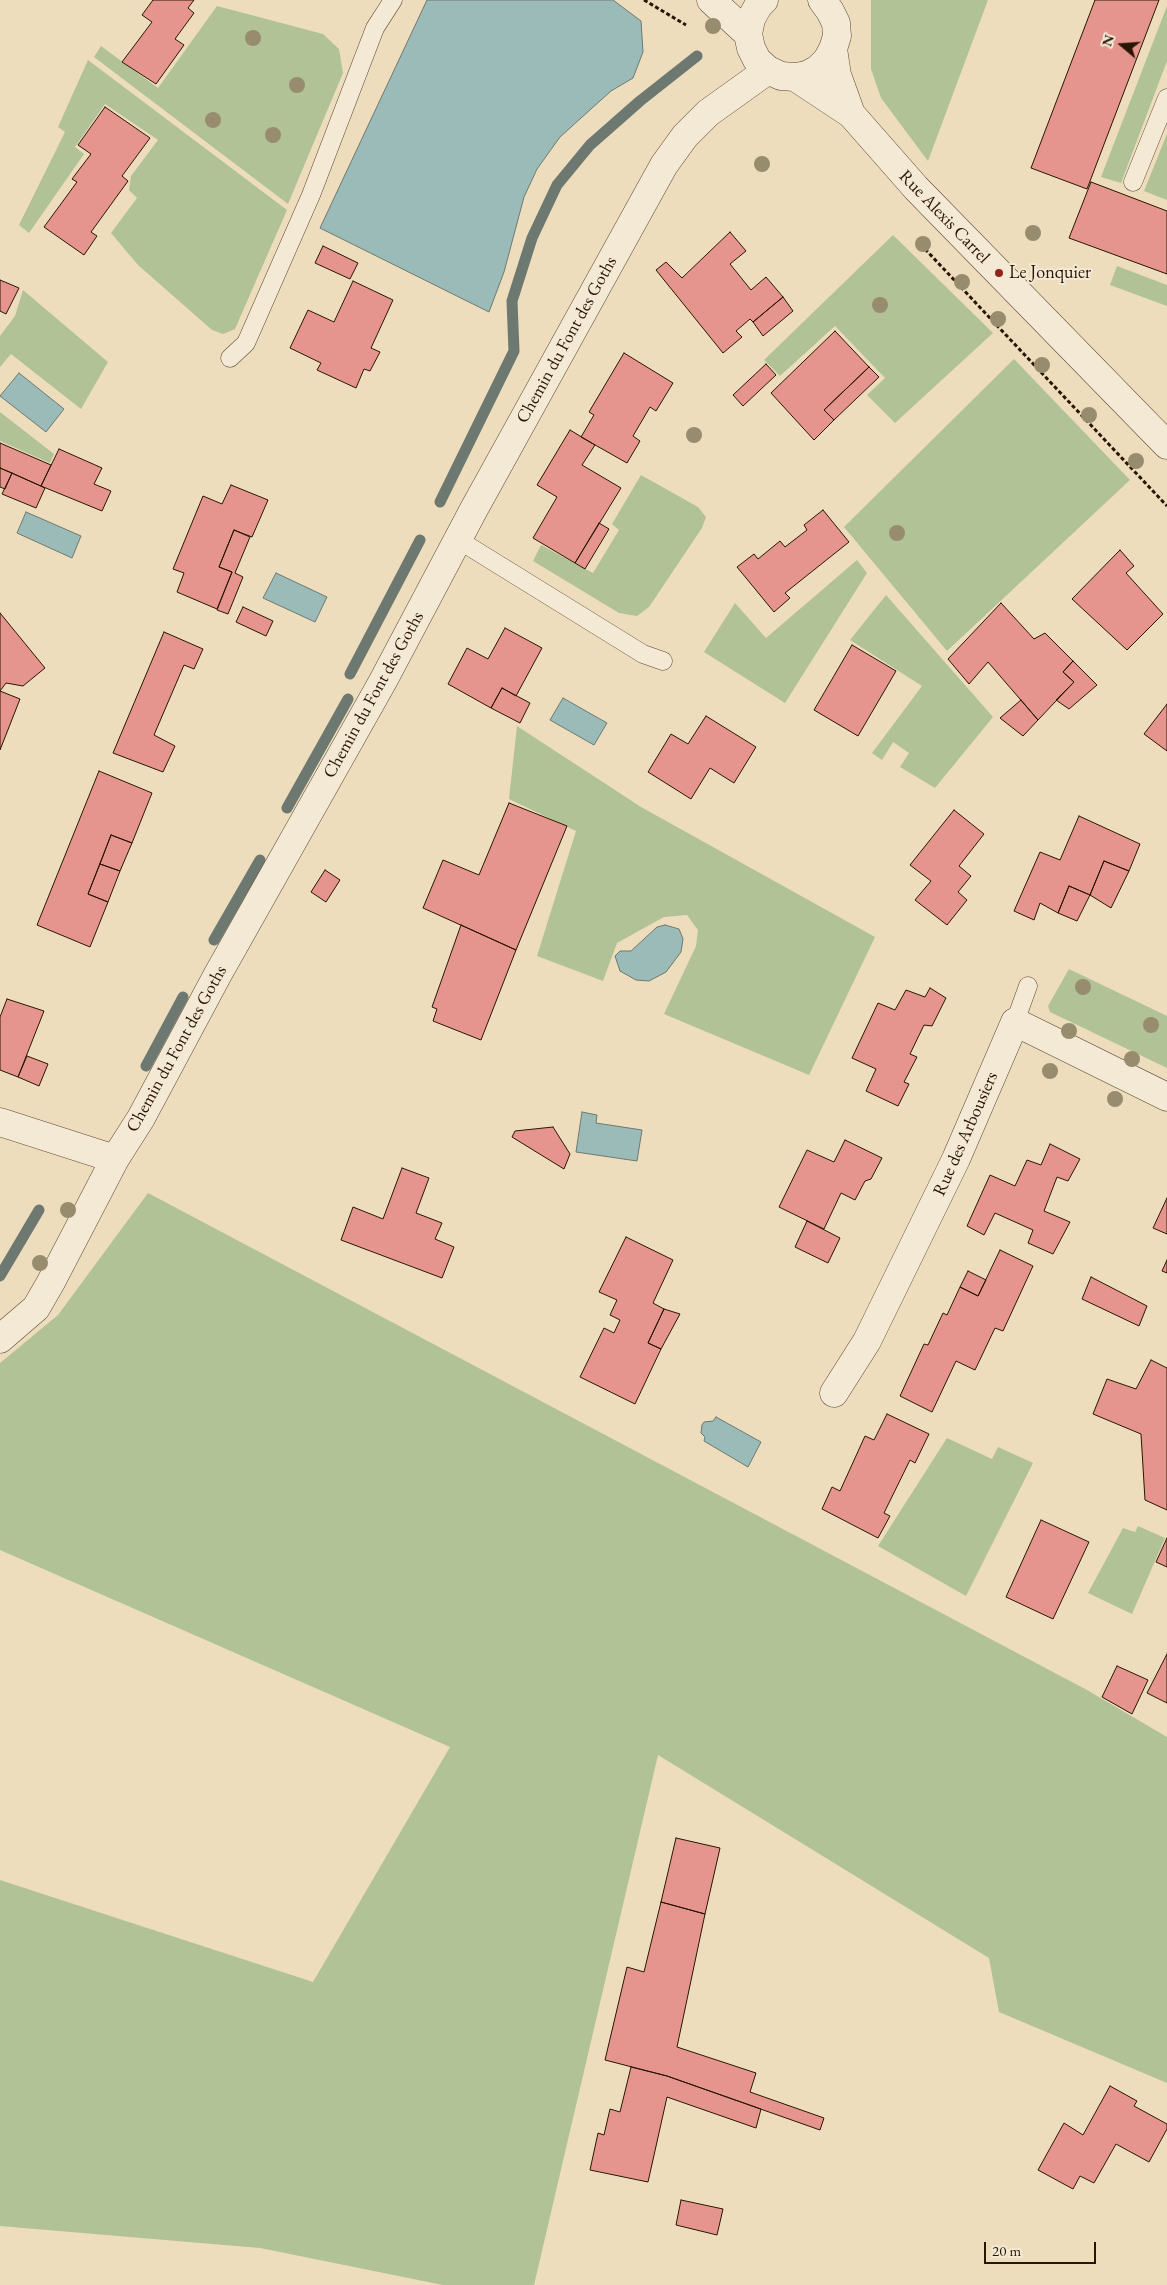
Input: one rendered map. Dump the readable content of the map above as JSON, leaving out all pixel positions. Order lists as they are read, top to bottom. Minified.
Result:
{"streets":{"street":["Rue Alexis Carrel","Chemin du Font des Goths","Rue des Arbousiers"]},"crossings":[["Rue Alexis Carrel","Chemin du Font des Goths"]],"places":["Le Jonquier"],"scale_bar":"20 m","north":"left"}
